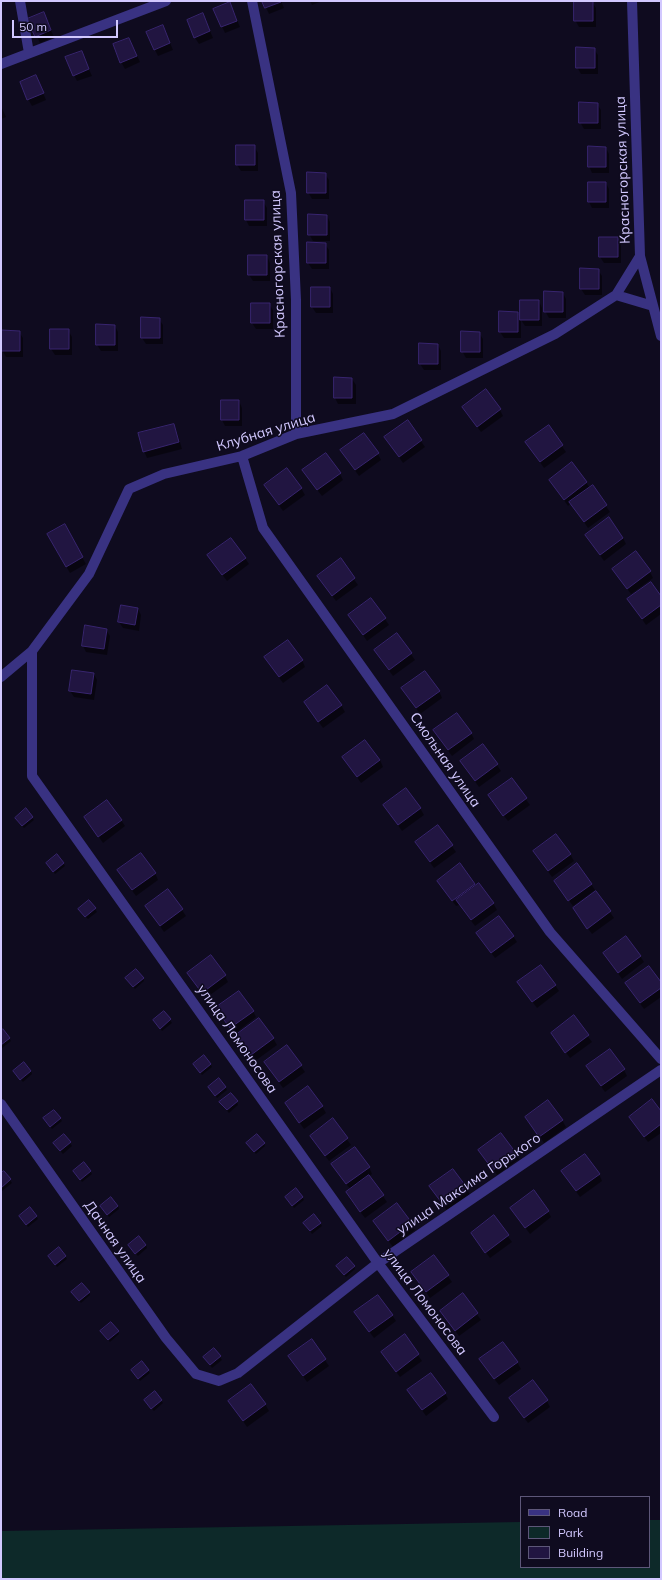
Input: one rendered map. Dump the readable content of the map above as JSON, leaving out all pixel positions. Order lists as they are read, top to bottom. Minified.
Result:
{"streets":{"street":["Красногорская улица","Клубная улица","Смольная улица","улица Ломоносова","улица Максима Горького","Дачная улица"]},"crossings":[["Красногорская улица","Клубная улица"],["Клубная улица","Смольная улица"],["Клубная улица","улица Ломоносова"],["улица Ломоносова","улица Максима Горького"],["улица Максима Горького","Дачная улица"]],"legend":["Road","Park","Building"],"scale_bar":"50 m"}
